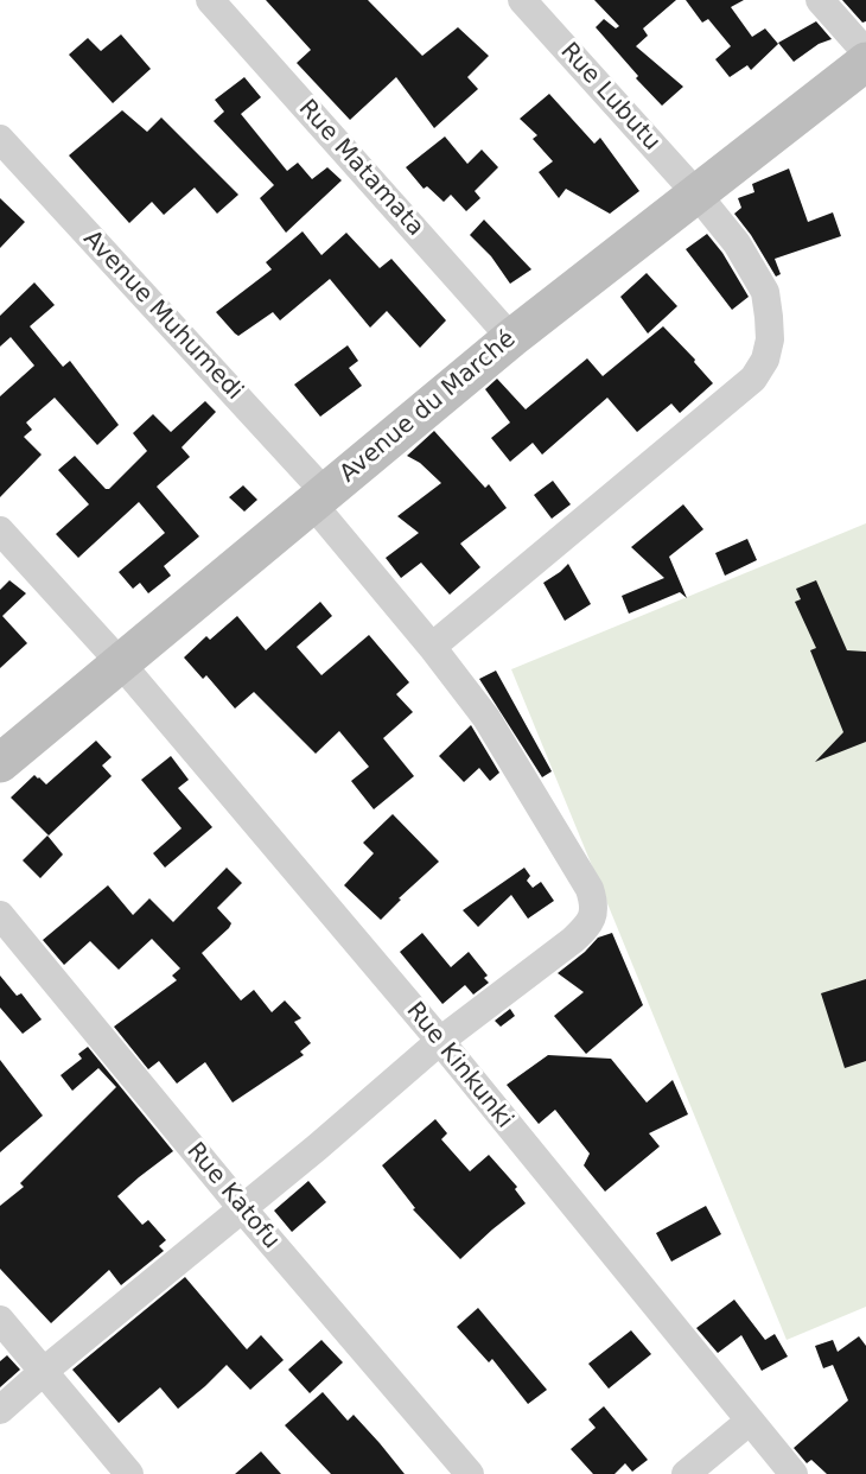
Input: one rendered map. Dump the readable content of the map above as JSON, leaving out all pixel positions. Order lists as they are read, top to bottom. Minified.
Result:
{"streets":{"street":["Rue Lubutu","Rue Matamata","Avenue Muhumedi","Avenue du Marché","Rue Kinkunki","Rue Katofu"]},"crossings":[["Rue Lubutu","Avenue Muhumedi"],["Rue Lubutu","Avenue du Marché"],["Rue Matamata","Avenue du Marché"],["Avenue Muhumedi","Avenue du Marché"],["Avenue Muhumedi","Rue Kinkunki"],["Avenue du Marché","Rue Kinkunki"]]}
